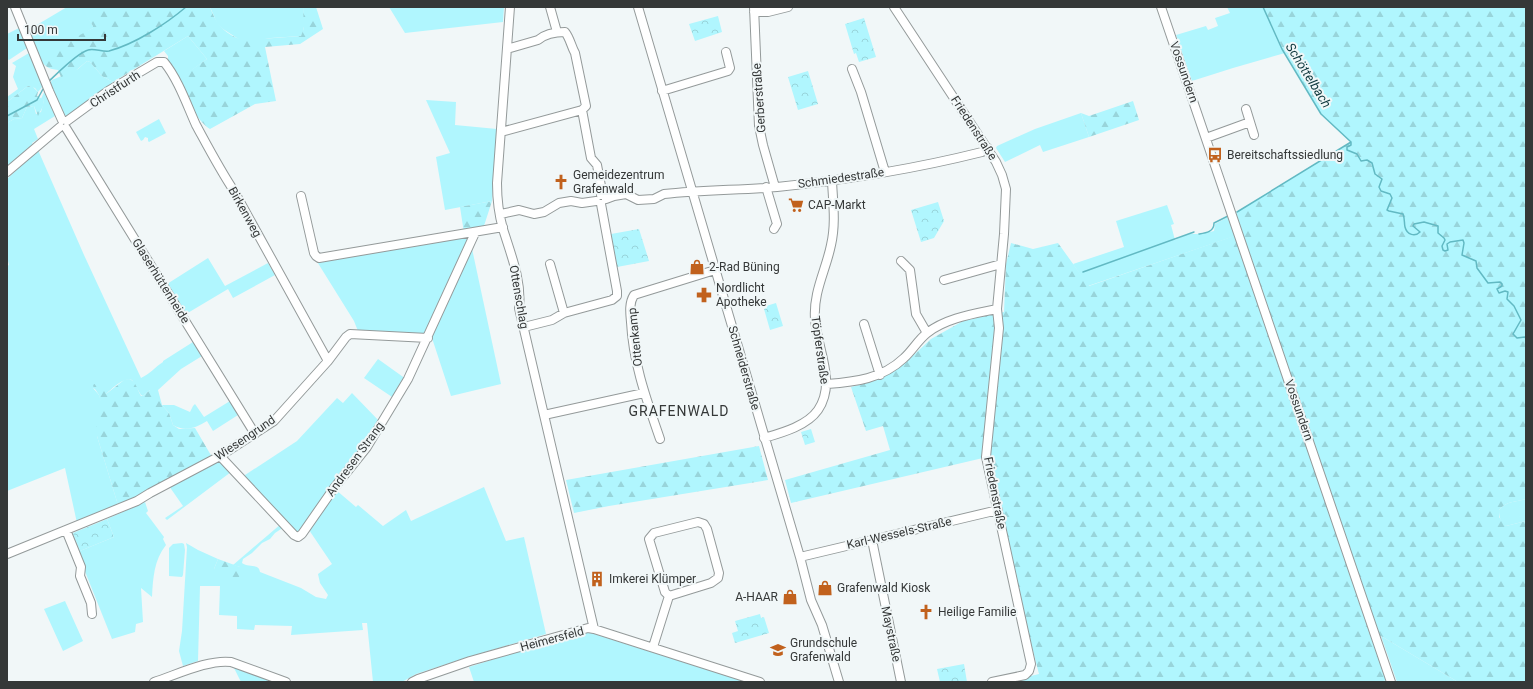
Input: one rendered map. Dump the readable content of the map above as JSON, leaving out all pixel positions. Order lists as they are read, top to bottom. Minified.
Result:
{"streets":{"street":["Vossundern","Christfurth","Gerberstraße","Friedenstraße","Schmiedestraße","Birkenweg","Glaserhüttenheide","Ottenschlag","Ottenkamp","Töpferstraße","Schneiderstraße","Wiesengrund","Andresen Strang","Karl-Wessels-Straße","Maystraße","Heimersfeld"]},"crossings":[["Christfurth","Birkenweg"],["Christfurth","Glaserhüttenheide"],["Gerberstraße","Schmiedestraße"],["Friedenstraße","Schmiedestraße"],["Friedenstraße","Karl-Wessels-Straße"],["Schmiedestraße","Ottenschlag"],["Schmiedestraße","Töpferstraße"],["Schmiedestraße","Schneiderstraße"],["Birkenweg","Wiesengrund"],["Glaserhüttenheide","Wiesengrund"],["Ottenschlag","Heimersfeld"],["Ottenkamp","Schneiderstraße"],["Töpferstraße","Schneiderstraße"],["Schneiderstraße","Karl-Wessels-Straße"],["Wiesengrund","Andresen Strang"],["Karl-Wessels-Straße","Maystraße"]],"districts":["GRAFENWALD"],"water":["Schöttelbach"],"places":{"bus stop":["Bereitschaftssiedlung"],"church":["Gemeidezentrum Grafenwald","Heilige Familie"],"supermarket":["CAP-Markt"],"shop":["2-Rad Büning","Grafenwald Kiosk","A-HAAR"],"pharmacy":["Nordlicht Apotheke"],"building":["Imkerei Klümper"],"school or university":["Grundschule Grafenwald"]},"scale_bar":"100 m"}
